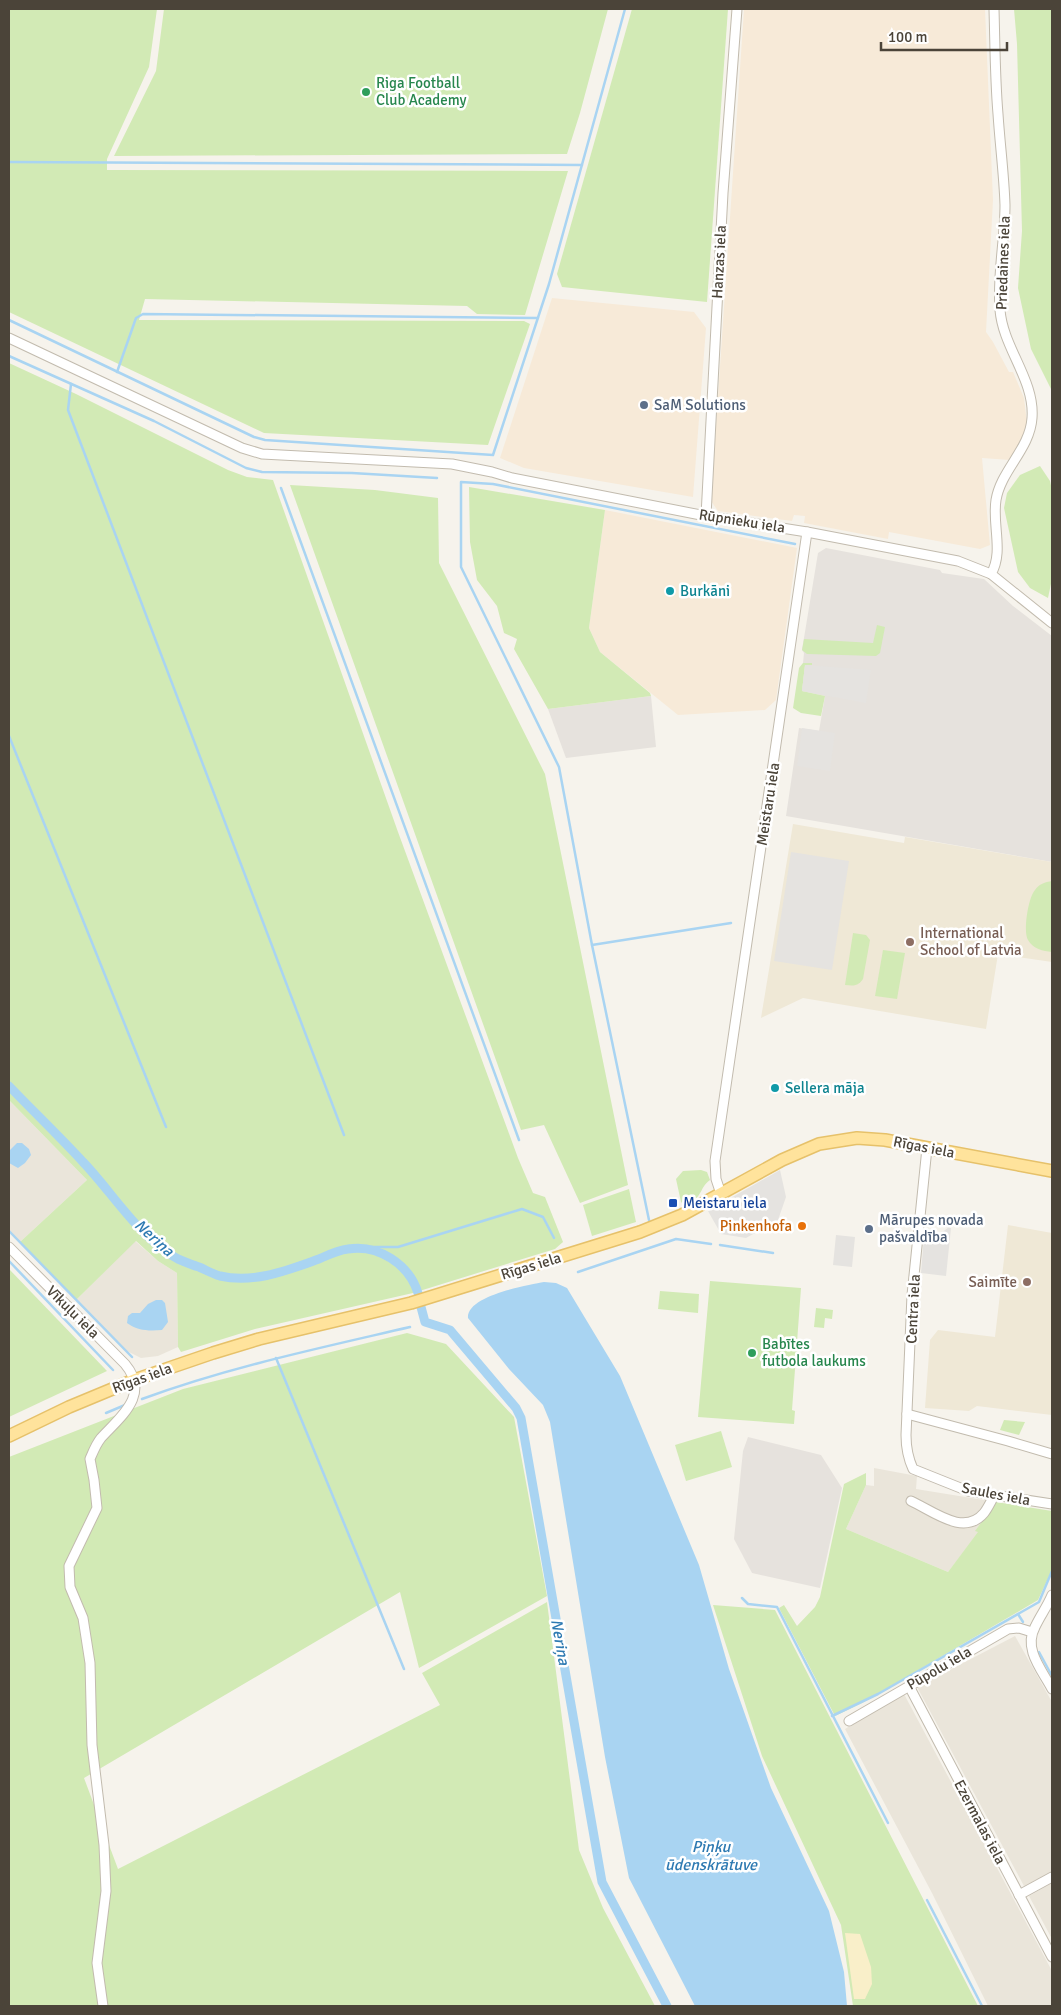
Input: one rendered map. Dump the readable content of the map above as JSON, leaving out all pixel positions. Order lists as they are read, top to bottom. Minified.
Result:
{"streets":{"main road":["Rīgas iela"],"street":["Hanzas iela","Priedaines iela","Rūpnieku iela","Meistaru iela","Centra iela","Vīkuļu iela","Saules iela","Pūpolu iela","Ezermalas iela"]},"crossings":[["Hanzas iela","Rūpnieku iela"],["Priedaines iela","Rūpnieku iela"],["Rūpnieku iela","Meistaru iela"],["Meistaru iela","Rīgas iela"],["Rīgas iela","Centra iela"],["Rīgas iela","Vīkuļu iela"],["Centra iela","Saules iela"],["Pūpolu iela","Ezermalas iela"]],"water":["Neriņa","Piņķu ūdenskrātuve"],"places":{"other":["Riga Football Club Academy","SaM Solutions","Burkāni","International School of Latvia","Sellera māja","Pinkenhofa","Mārupes novada pašvaldība","Saimīte","Babītes futbola laukums"],"transit":["Meistaru iela"]},"scale_bar":"100 m"}
